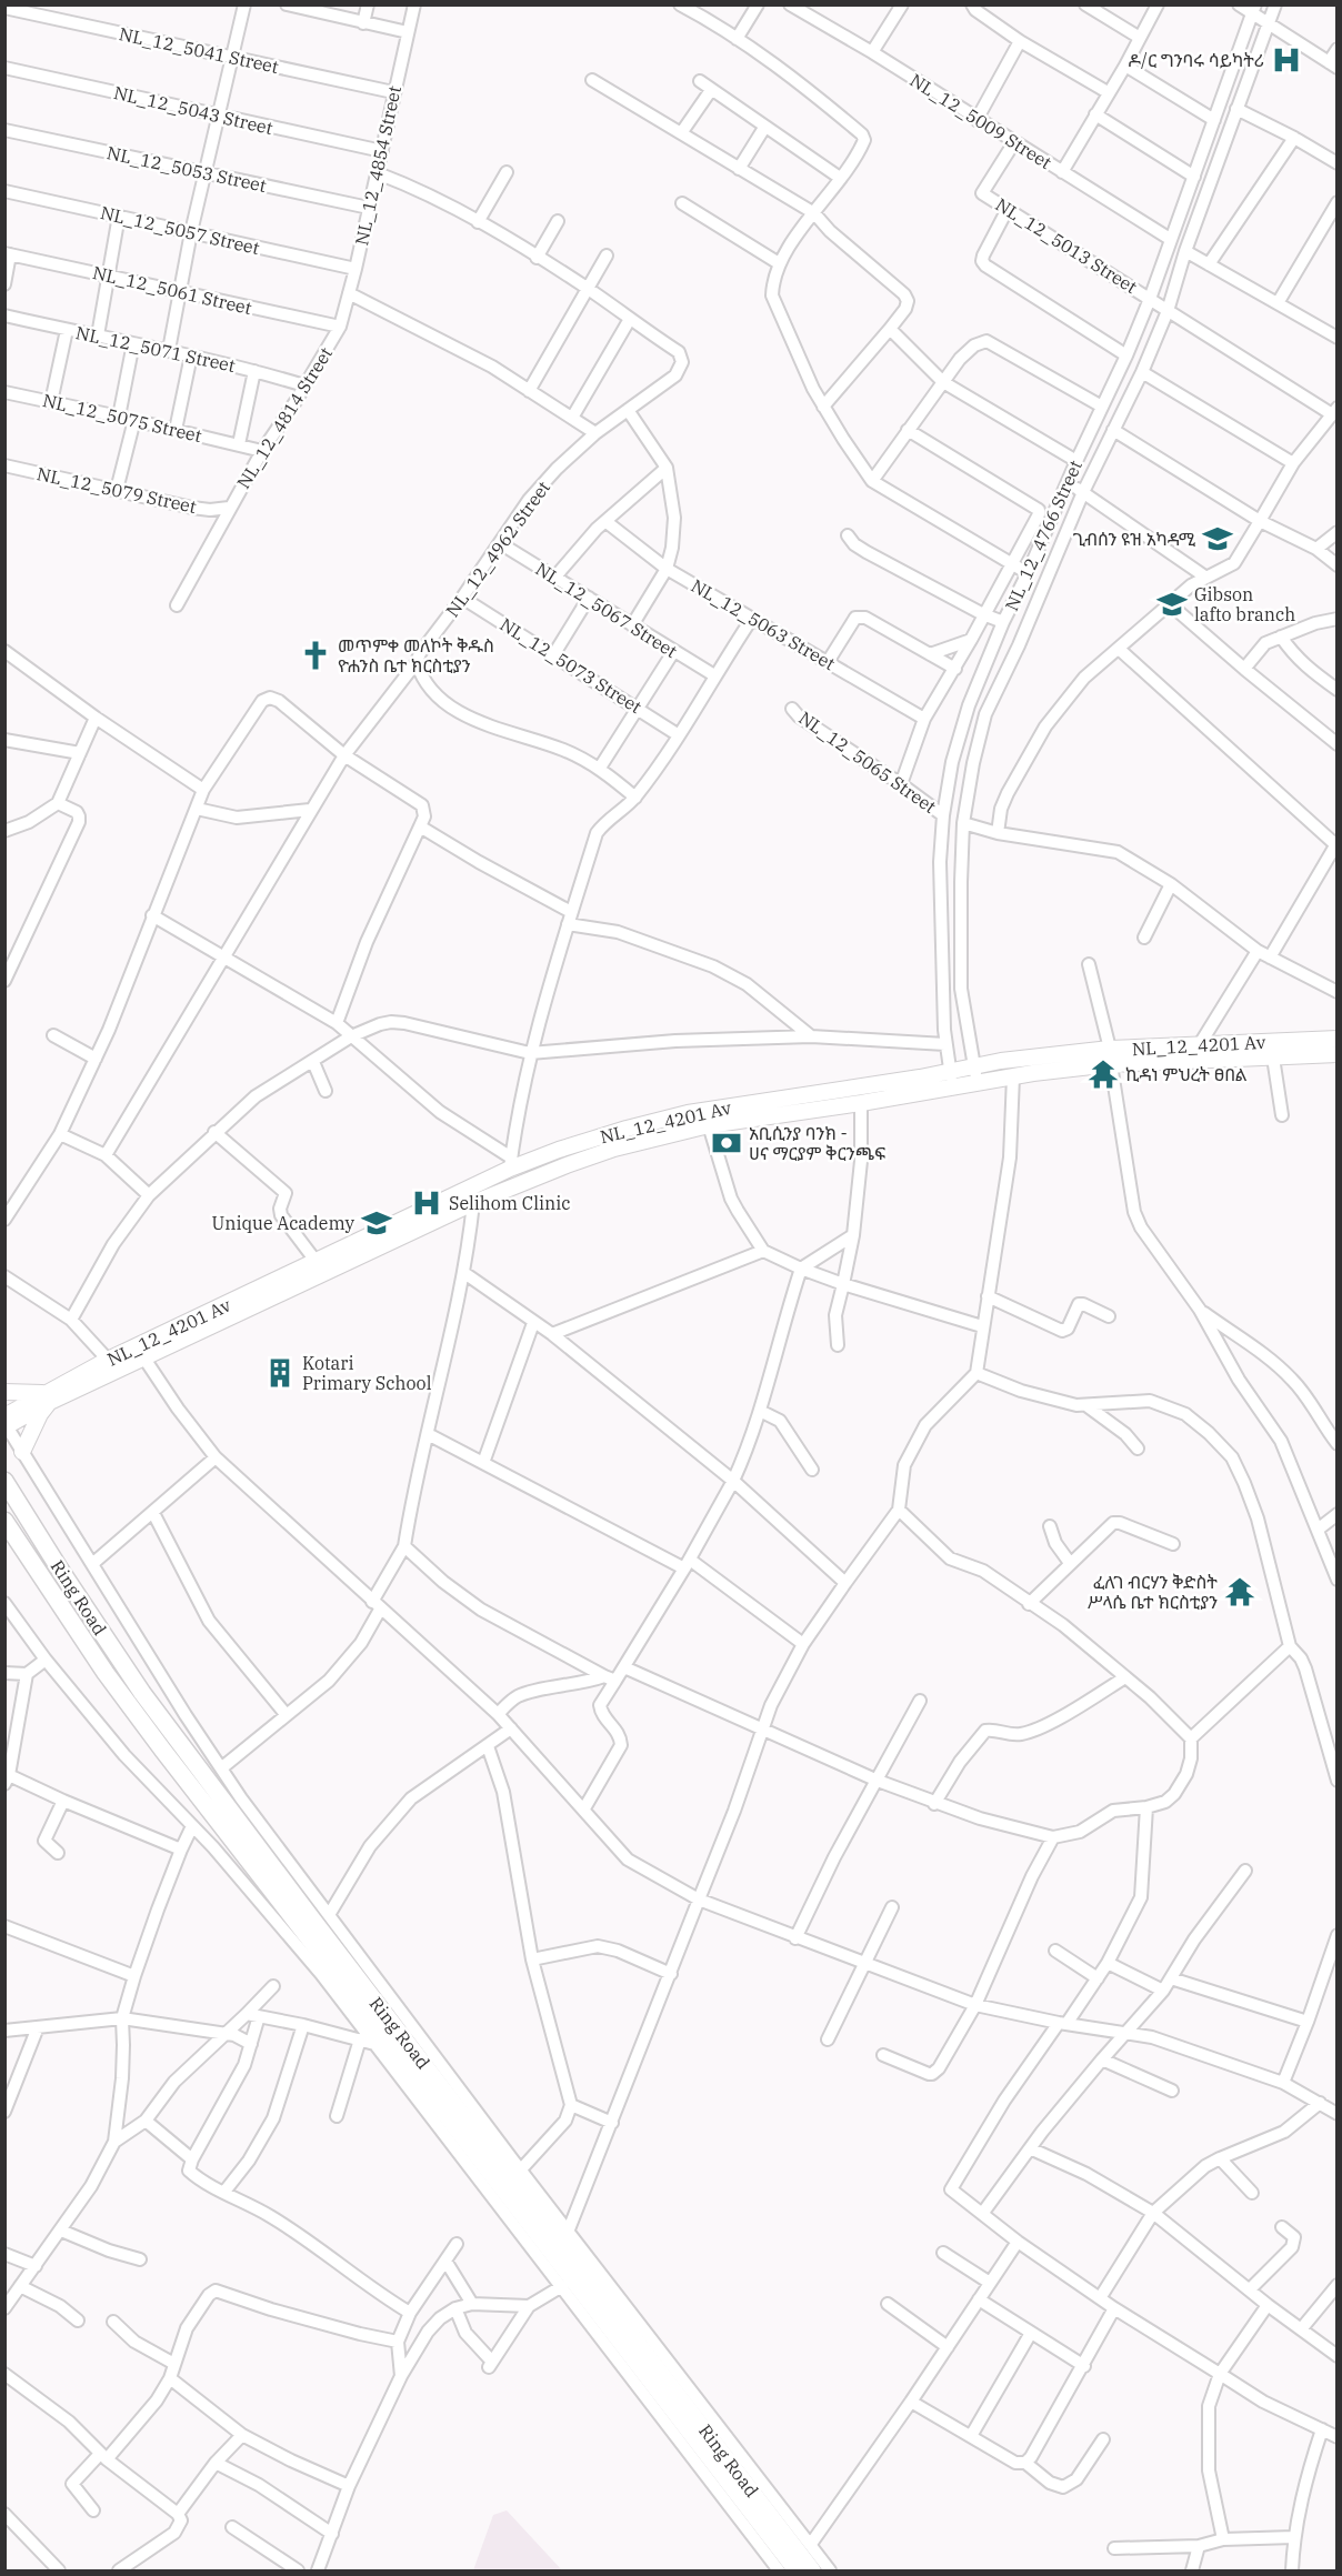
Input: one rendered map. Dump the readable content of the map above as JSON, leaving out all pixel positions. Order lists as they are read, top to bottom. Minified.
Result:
{"streets":{"highway":["Ring Road"],"main road":["NL_12_4201 Av"],"street":["NL_12_5041 Street","NL_12_5043 Street","NL_12_5009 Street","NL_12_4854 Street","NL_12_5053 Street","NL_12_5057 Street","NL_12_5013 Street","NL_12_5061 Street","NL_12_5071 Street","NL_12_5075 Street","NL_12_4814 Street","NL_12_5079 Street","NL_12_4766 Street","NL_12_4962 Street","NL_12_5067 Street","NL_12_5063 Street","NL_12_5073 Street","NL_12_5065 Street"]},"crossings":[["NL_12_5041 Street","NL_12_4854 Street"],["NL_12_5043 Street","NL_12_4854 Street"],["NL_12_5009 Street","NL_12_5013 Street"],["NL_12_5009 Street","NL_12_4766 Street"],["NL_12_4854 Street","NL_12_5053 Street"],["NL_12_4854 Street","NL_12_5057 Street"],["NL_12_4854 Street","NL_12_5061 Street"],["NL_12_4854 Street","NL_12_4814 Street"],["NL_12_5013 Street","NL_12_4766 Street"],["NL_12_5061 Street","NL_12_4814 Street"],["NL_12_5071 Street","NL_12_4814 Street"],["NL_12_5075 Street","NL_12_4814 Street"],["NL_12_4814 Street","NL_12_5079 Street"],["NL_12_4766 Street","NL_12_5063 Street"],["NL_12_4766 Street","NL_12_5065 Street"],["NL_12_4766 Street","NL_12_4201 Av"],["NL_12_4962 Street","NL_12_5067 Street"],["NL_12_4962 Street","NL_12_5073 Street"]],"places":{"hospital":["ዶ/ር ግንባሩ ሳይካትሪ","Selihom Clinic"],"school or university":["ጊብሰን ዩዝ አካዳሚ","Gibson lafto branch","Unique Academy"],"church":["መጥምቀ መለኮት ቅዱስ ዮሐንስ ቤተ ክርስቲያን"],"temple":["ኪዳነ ምህረት ፀበል","ፈለገ ብርሃን ቅድስት ሥላሴ ቤተ ክርስቲያን"],"bank":["አቢሲንያ ባንክ - ሀና ማርያም ቅርንጫፍ"],"building":["Kotari Primary School"]}}
